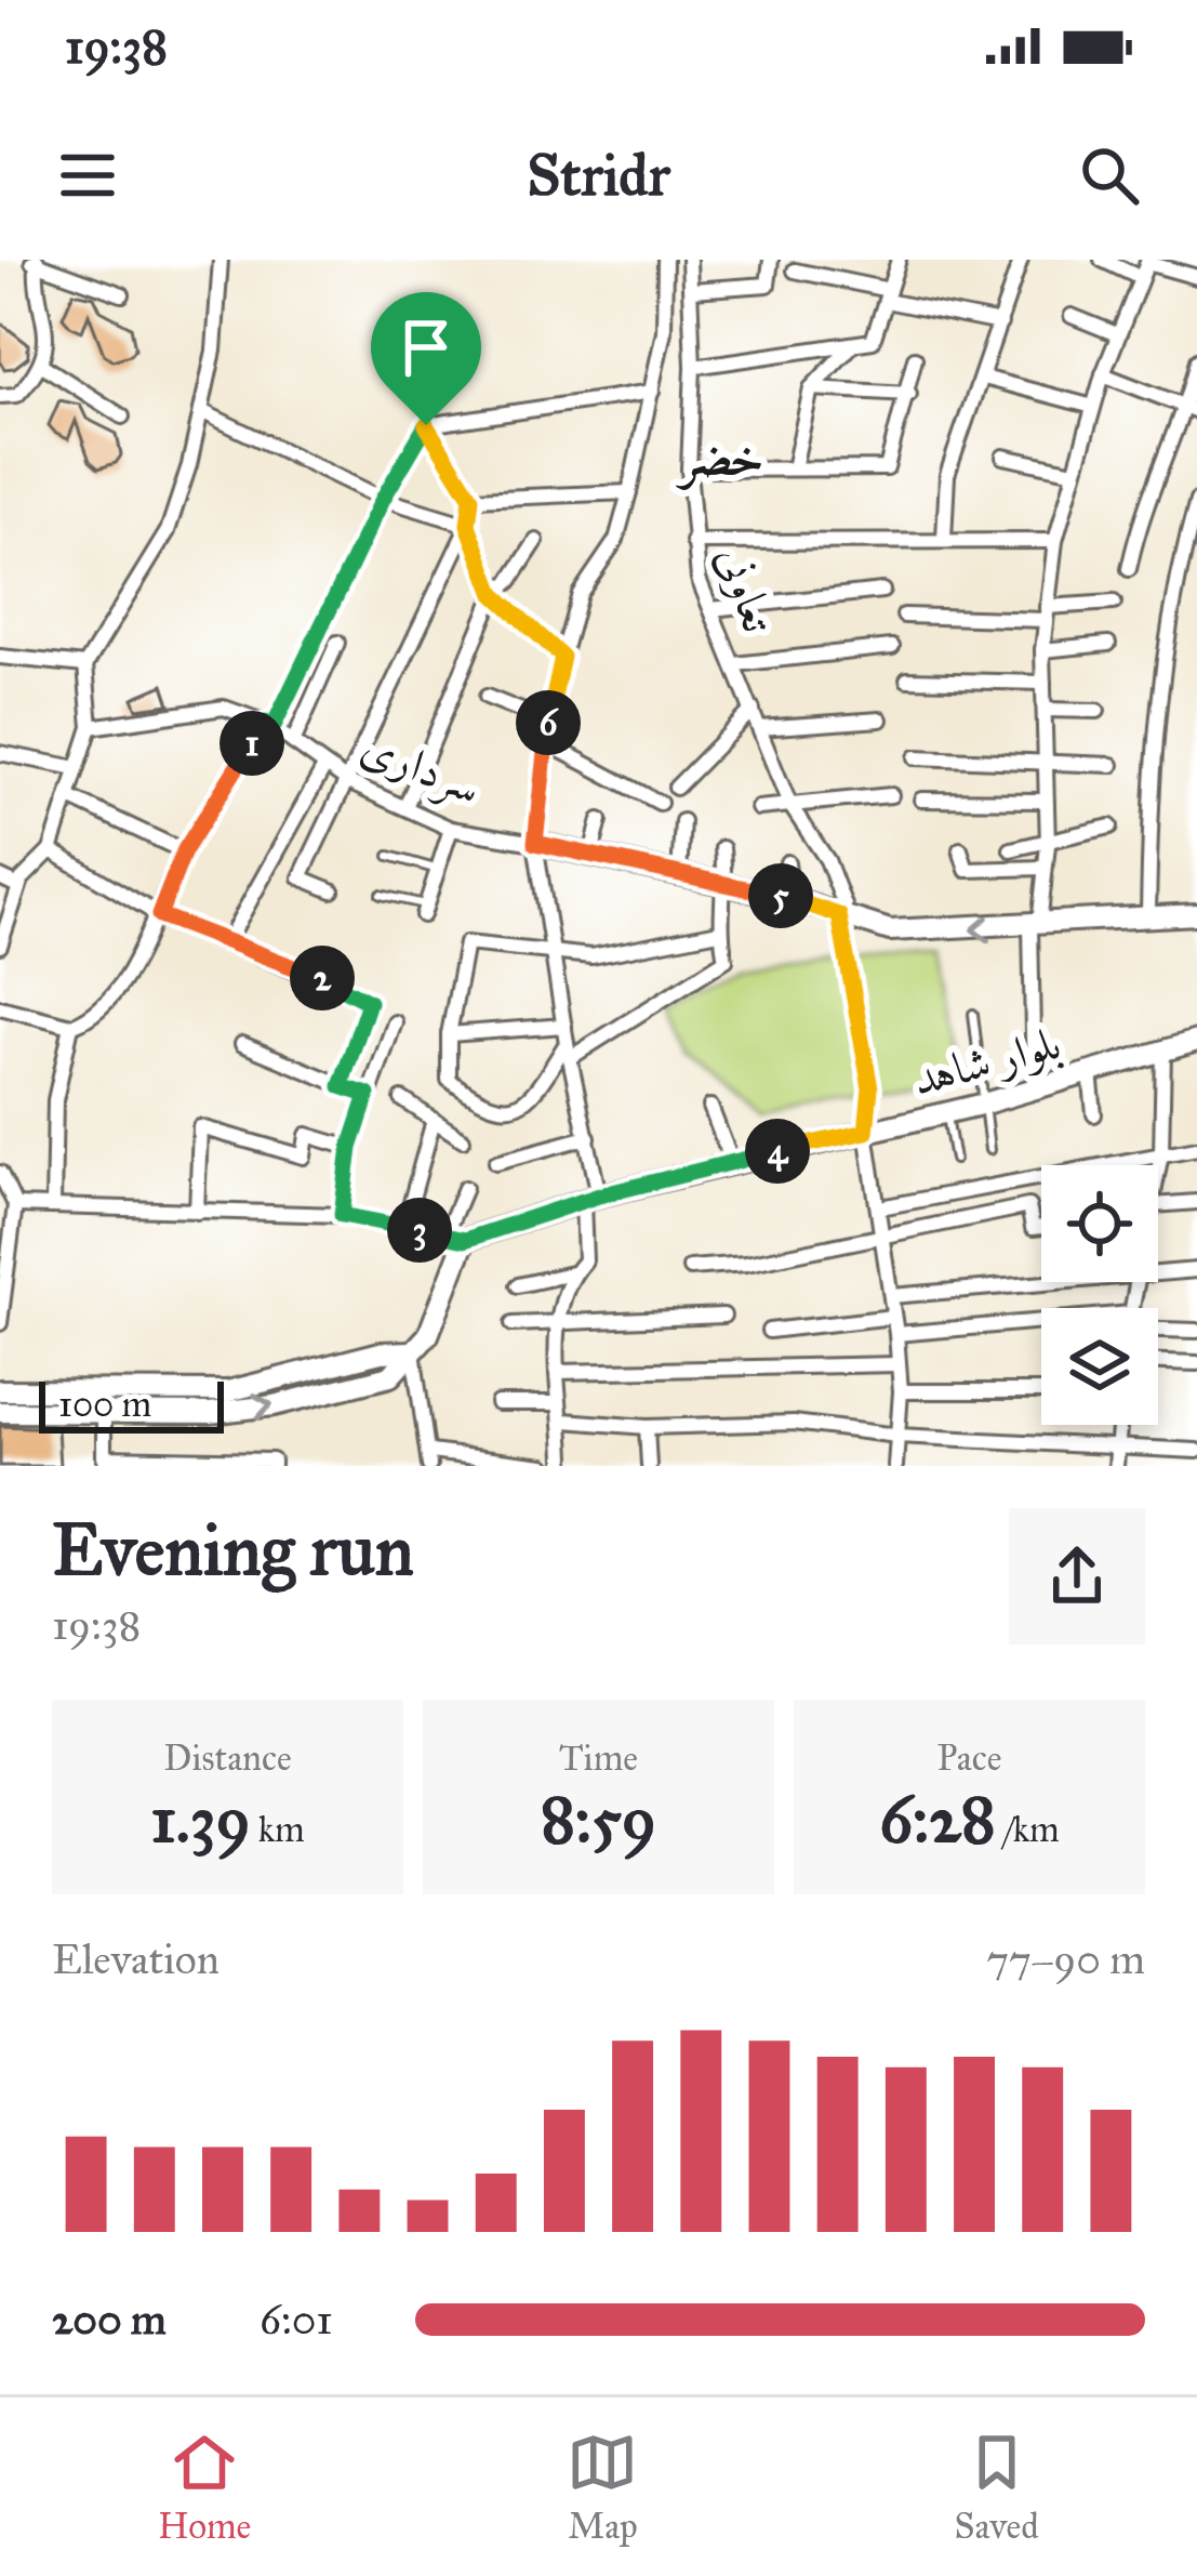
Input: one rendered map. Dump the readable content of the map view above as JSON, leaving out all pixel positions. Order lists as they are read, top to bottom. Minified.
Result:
{"streets":{"main road":["سرداری","بلوار شاهد"],"street":["تعاونی"]},"crossings":[["تعاونی","سرداری"],["تعاونی","بلوار شاهد"]],"districts":["خضر"],"scale_bar":"100 m","page":{"status":"19:38","header":"Stridr","pins":["6","1","5","2","4","3"],"scale":"100 m","heading":["Evening run","19:38"],"stats":[["Distance","1.39 km"],["Time","8:59"],["Pace","6:28 /km"]],"chart":["Elevation","77–90 m"],"list":[{"name":"200 m","note":"6:01"}],"tabs":["Home","Map","Saved"]}}
